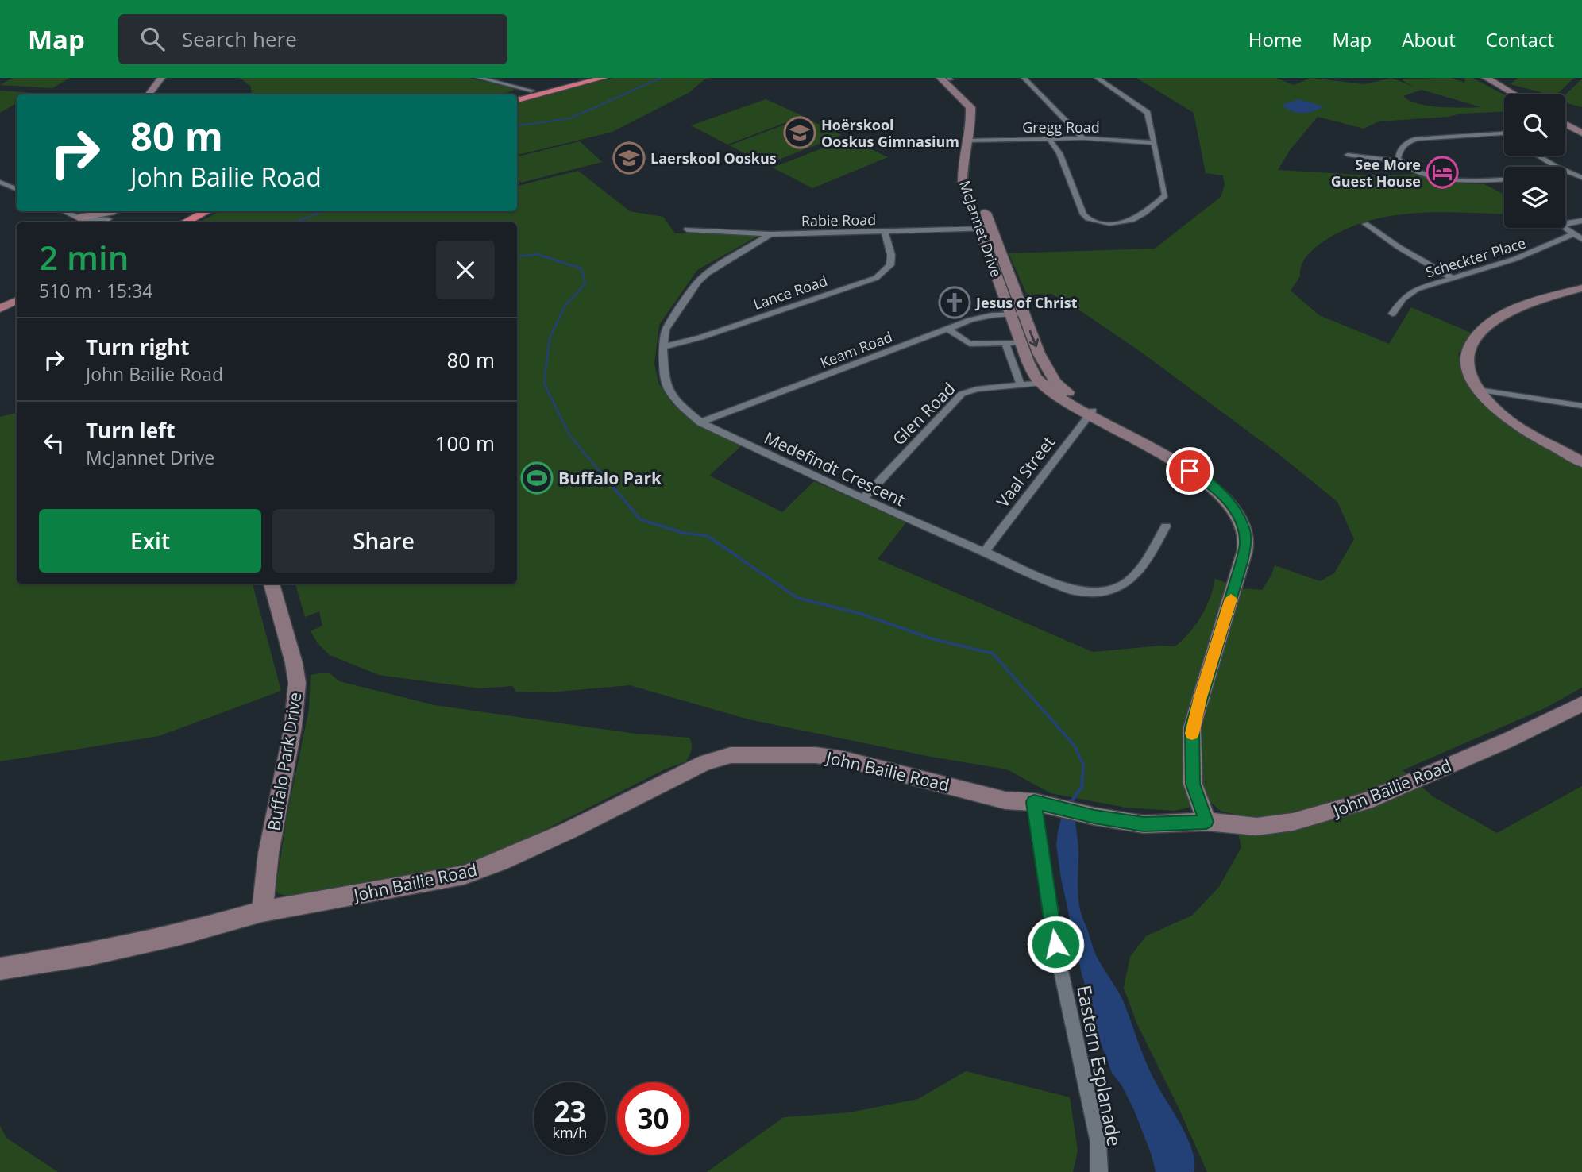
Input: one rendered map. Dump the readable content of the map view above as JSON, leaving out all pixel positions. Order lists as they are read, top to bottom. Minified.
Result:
{"streets":{"street":["Gregg Road","Rabie Road","McJannet Drive","Scheckter Place","Lance Road","Keam Road","Glen Road","Medefindt Crescent","Vaal Street","Buffalo Park Drive","John Bailie Road","Eastern Esplanade"]},"crossings":[["Gregg Road","McJannet Drive"],["Rabie Road","McJannet Drive"],["Rabie Road","Lance Road"],["Rabie Road","Medefindt Crescent"],["McJannet Drive","Keam Road"],["McJannet Drive","Glen Road"],["McJannet Drive","Vaal Street"],["McJannet Drive","John Bailie Road"],["Lance Road","Medefindt Crescent"],["Keam Road","Medefindt Crescent"],["Glen Road","Medefindt Crescent"],["Medefindt Crescent","Vaal Street"],["Buffalo Park Drive","John Bailie Road"],["John Bailie Road","Eastern Esplanade"]],"places":{"school or university":["Hoërskool Ooskus Gimnasium","Laerskool Ooskus"],"hotel":["See More Guest House"],"church":["Jesus of Christ"],"sports":["Buffalo Park"]},"page":{"header":"Map","search":"Search here","nav":["Home","Map","About","Contact"],"turn":["80 m","John Bailie Road"],"heading":["2 min","510 m · 15:34"],"list":[{"name":"Turn right","note":"John Bailie Road","value":"80 m"},{"name":"Turn left","note":"McJannet Drive","value":"100 m"}],"buttons":["Exit","Share"],"speed":"23 km/h","limit":"30"}}
